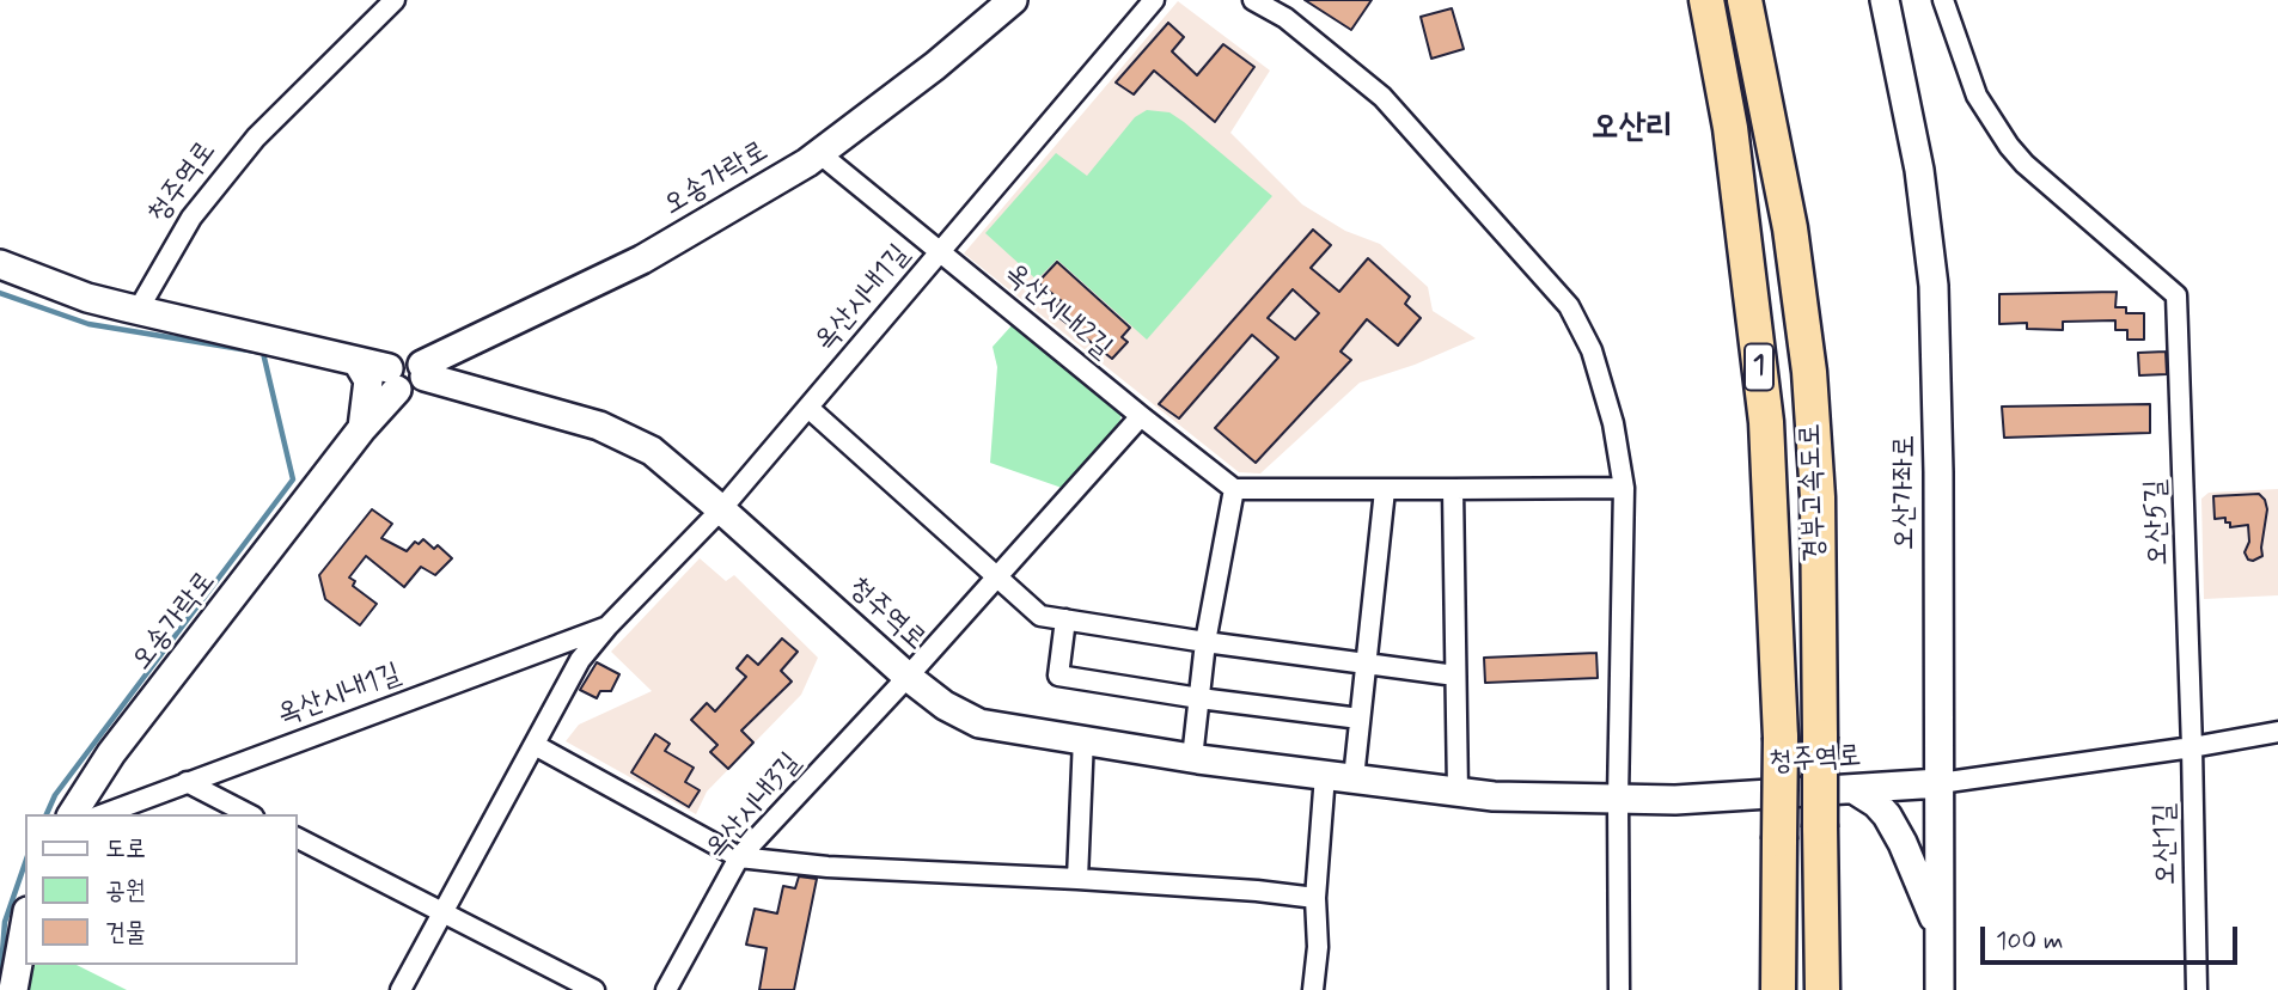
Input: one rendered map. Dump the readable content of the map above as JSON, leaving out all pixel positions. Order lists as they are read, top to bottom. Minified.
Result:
{"streets":{"highway":["1","경부고속도로"],"main road":["오송가락로","청주역로","오산가좌로"],"street":["옥산시내1길","옥산시내2길","오산5길","옥산시내3길","오산1길"]},"crossings":[["오송가락로","청주역로"],["오송가락로","옥산시내2길"],["청주역로","옥산시내1길"],["청주역로","오산가좌로"],["청주역로","오산5길"],["청주역로","옥산시내3길"],["청주역로","오산1길"],["옥산시내1길","옥산시내2길"],["오산5길","오산1길"]],"districts":["오산리"],"legend":["도로","공원","건물"],"scale_bar":"100 m"}
